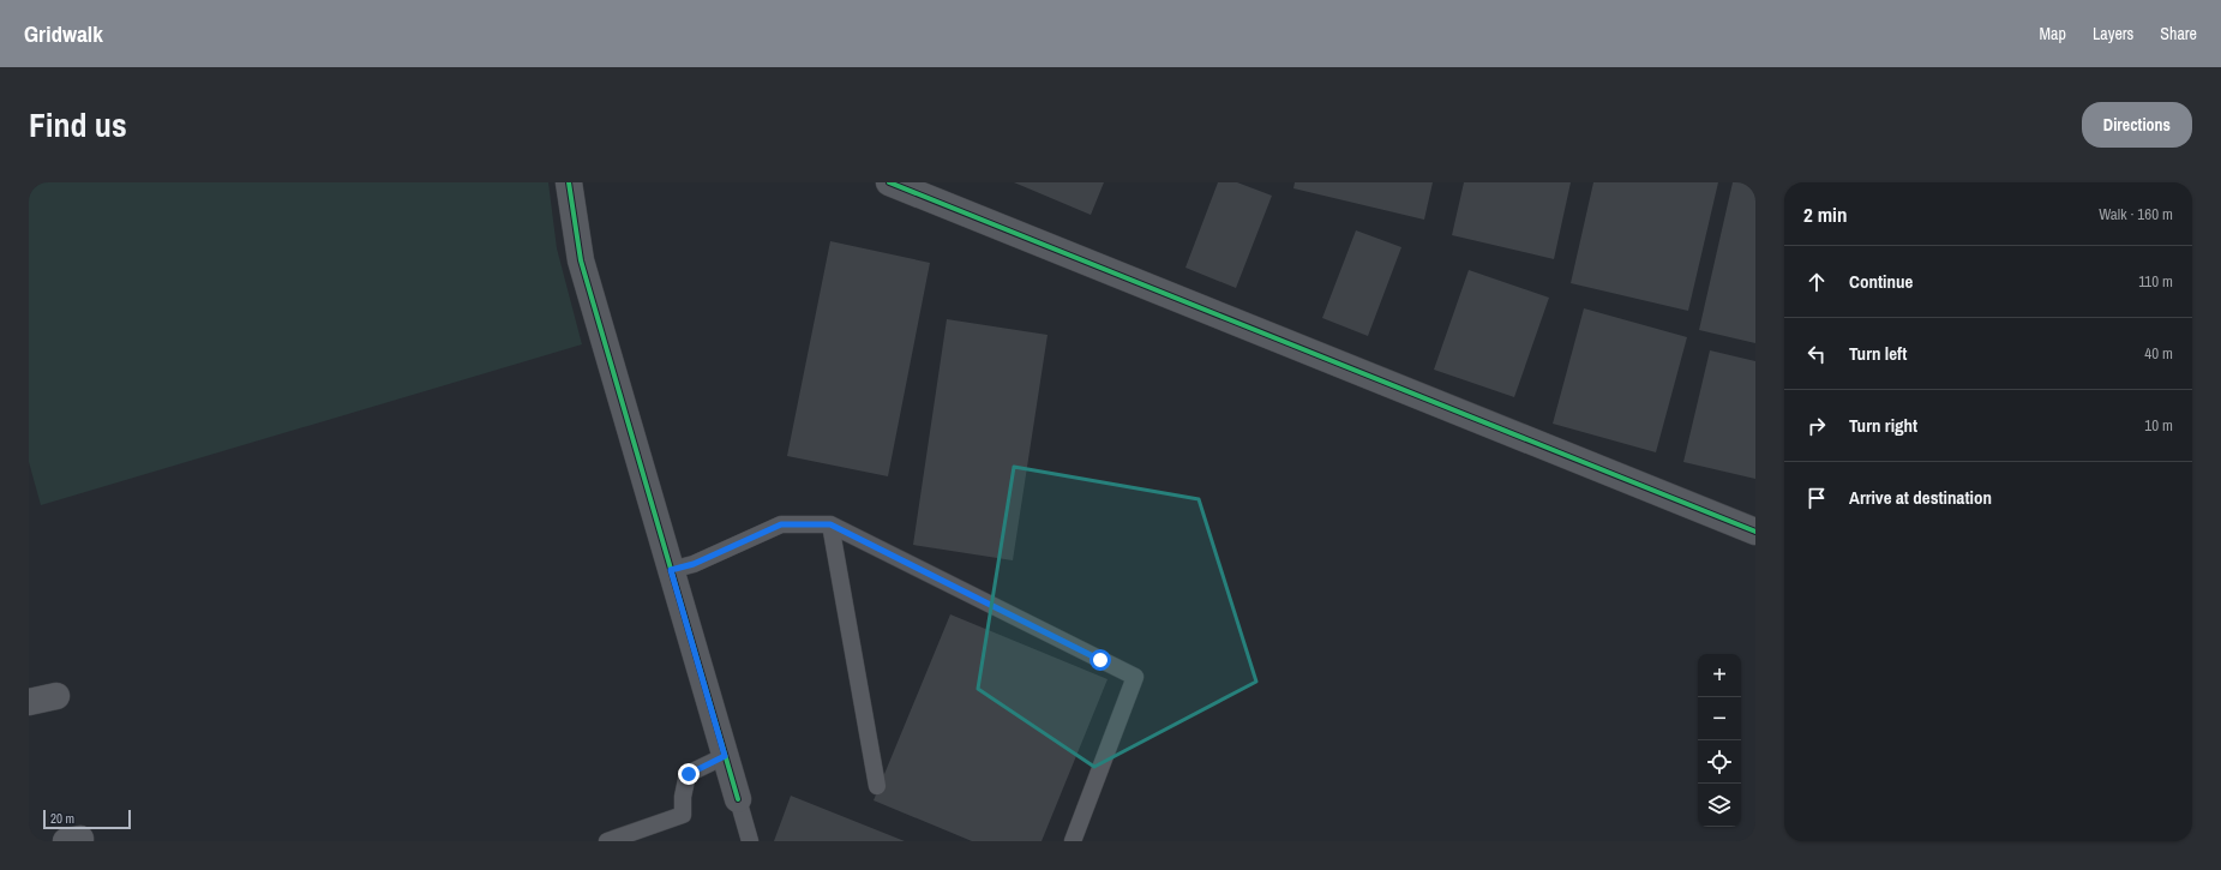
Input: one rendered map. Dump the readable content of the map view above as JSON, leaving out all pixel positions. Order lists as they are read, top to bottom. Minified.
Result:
{"scale_bar":"20 m","page":{"header":"Gridwalk","nav":["Map","Layers","Share"],"title":"Find us","buttons":"Directions","heading":["2 min","Walk · 160 m"],"list":[["Continue","110 m"],["Turn left","40 m"],["Turn right","10 m"],"Arrive at destination"],"map_buttons":["+","−"],"scale":"20 m"}}
